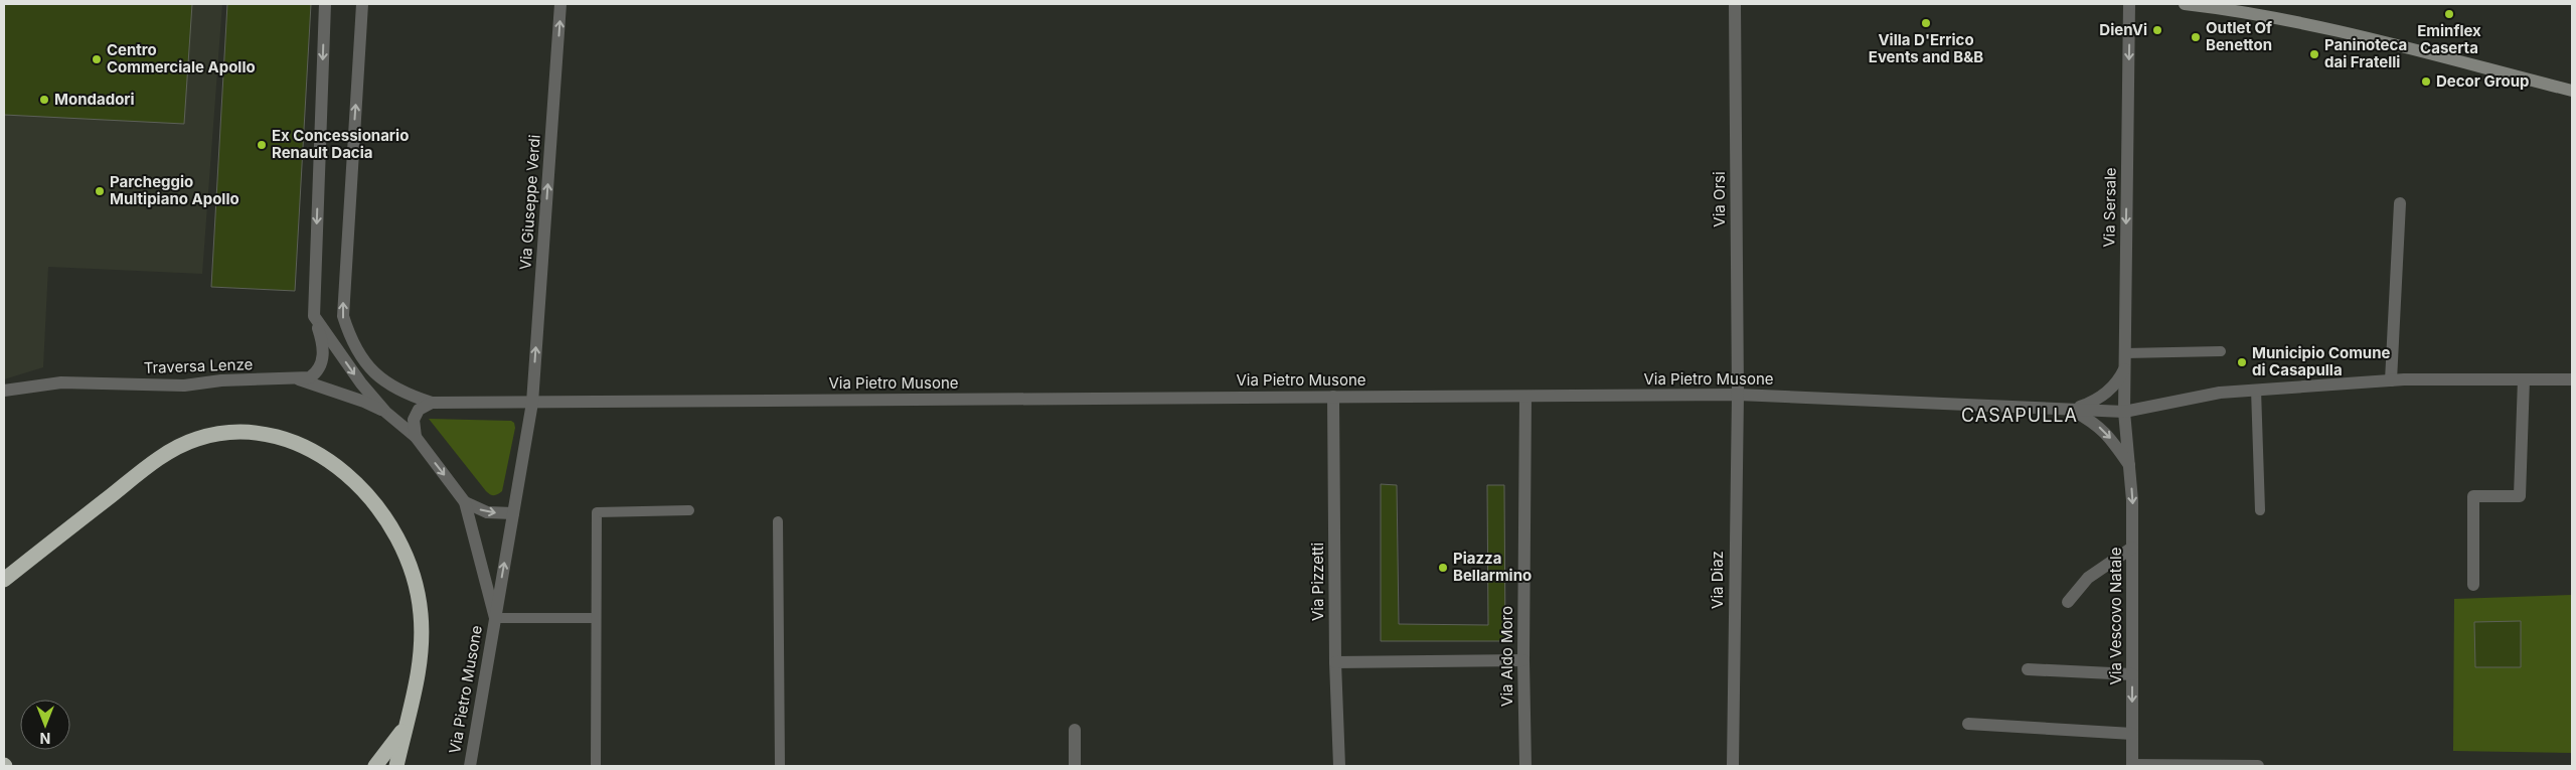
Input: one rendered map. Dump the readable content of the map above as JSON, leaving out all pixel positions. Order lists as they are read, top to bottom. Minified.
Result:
{"streets":{"street":["Via Orsi","Via Giuseppe Verdi","Via Sersale","Traversa Lenze","Via Pietro Musone","Via Diaz","Via Pizzetti","Via Vescovo Natale","Via Aldo Moro"]},"crossings":[["Via Orsi","Via Pietro Musone"],["Via Orsi","Via Diaz"],["Via Giuseppe Verdi","Via Pietro Musone"],["Via Sersale","Via Pietro Musone"],["Via Sersale","Via Vescovo Natale"],["Via Pietro Musone","Via Diaz"],["Via Pietro Musone","Via Pizzetti"],["Via Pietro Musone","Via Vescovo Natale"],["Via Pietro Musone","Via Aldo Moro"]],"one_way":["Via Giuseppe Verdi","Via Sersale","Via Vescovo Natale"],"districts":["CASAPULLA"],"places":["Eminflex Caserta","Villa D'Errico Events and B&B","DienVi","Outlet Of Benetton","Paninoteca dai Fratelli","Centro Commerciale Apollo","Decor Group","Mondadori","Ex Concessionario Renault Dacia","Parcheggio Multipiano Apollo","Municipio Comune di Casapulla","Piazza Bellarmino"],"north":"bottom"}
